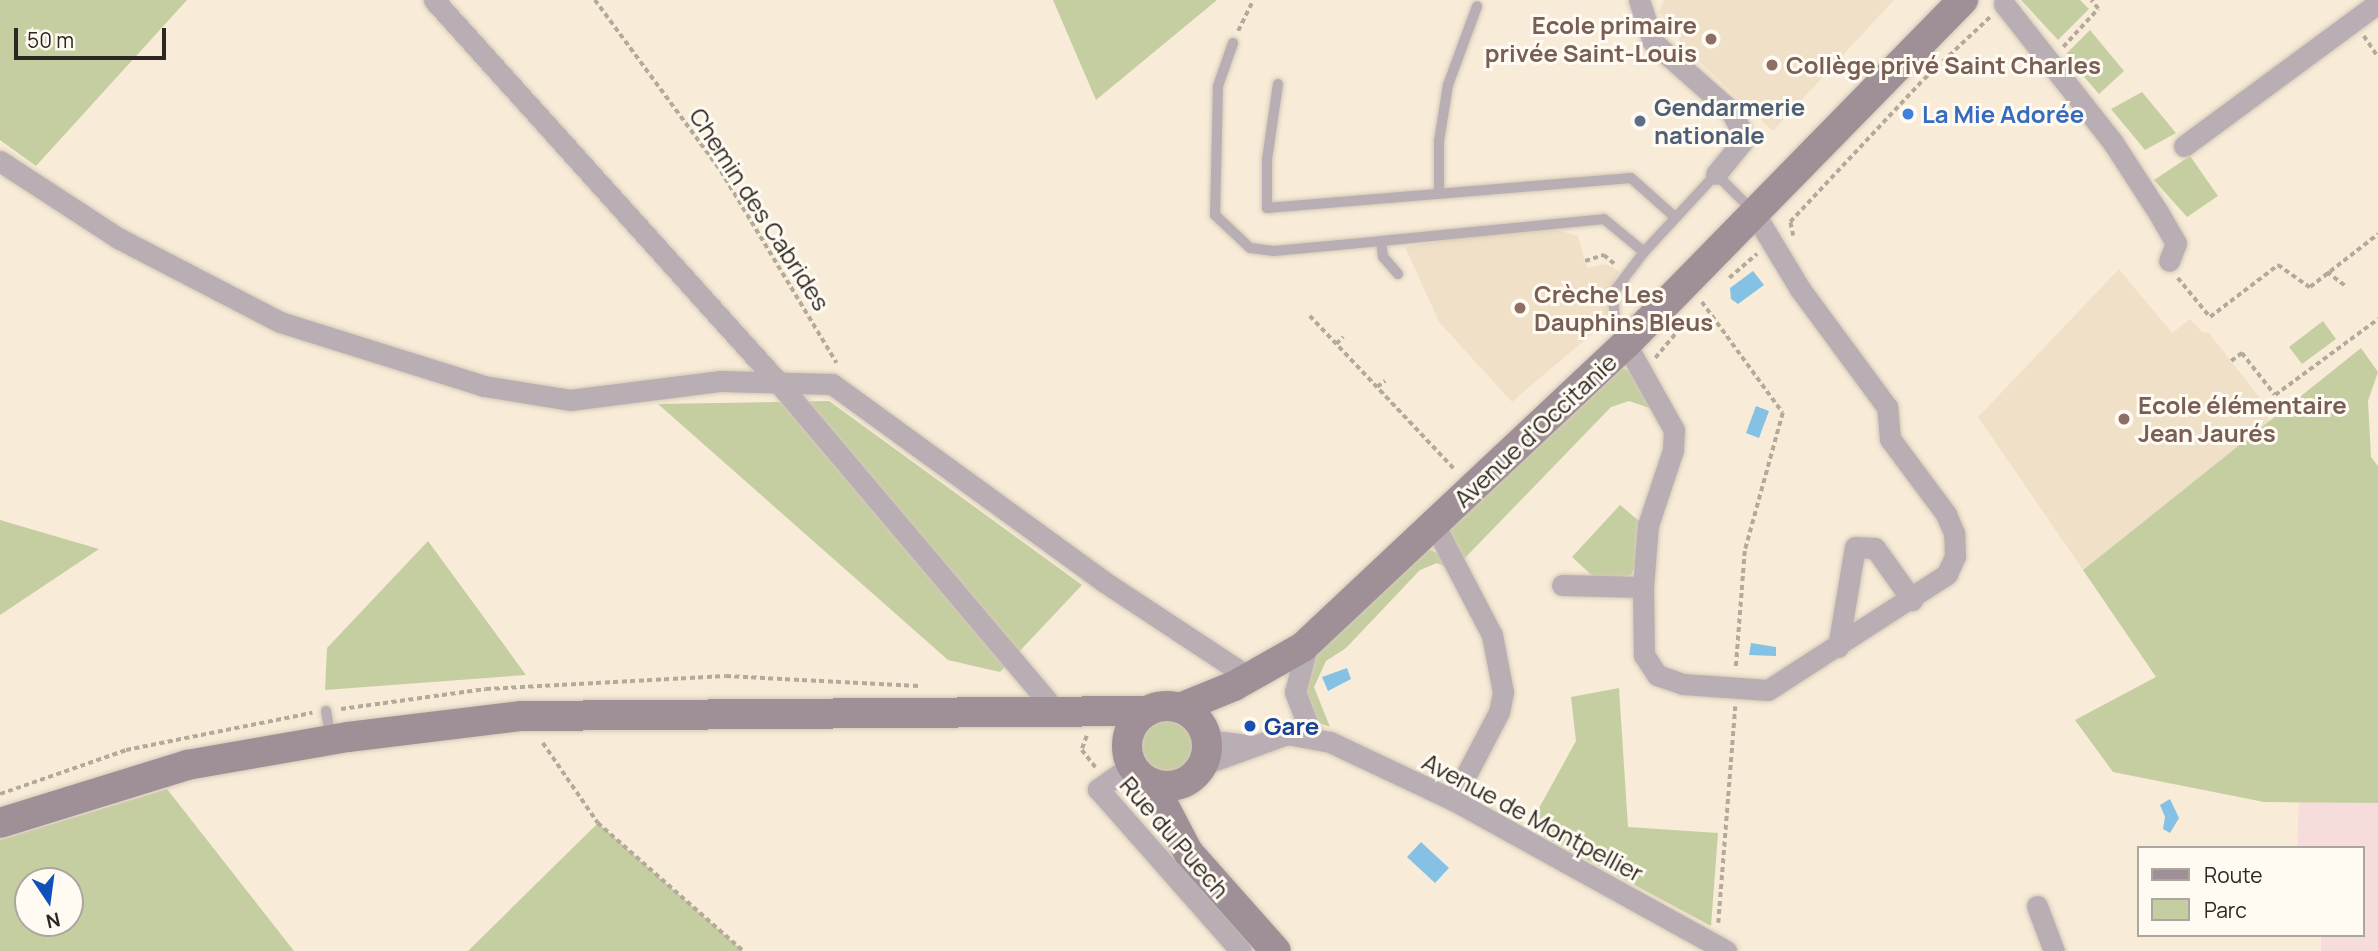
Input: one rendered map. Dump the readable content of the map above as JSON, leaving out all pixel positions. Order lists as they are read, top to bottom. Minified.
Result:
{"streets":{"street":["Avenue d'Occitanie","Avenue de Montpellier","Rue du Puech"],"path":["Chemin des Cabrides"]},"crossings":[["Avenue d'Occitanie","Avenue de Montpellier"]],"places":["Ecole primaire privée Saint-Louis","Collège privé Saint Charles","La Mie Adorée","Gendarmerie nationale","Crèche Les Dauphins Bleus","Ecole élémentaire Jean Jaurés","Gare"],"legend":["Route","Parc"],"scale_bar":"50 m","north":"bottom"}
